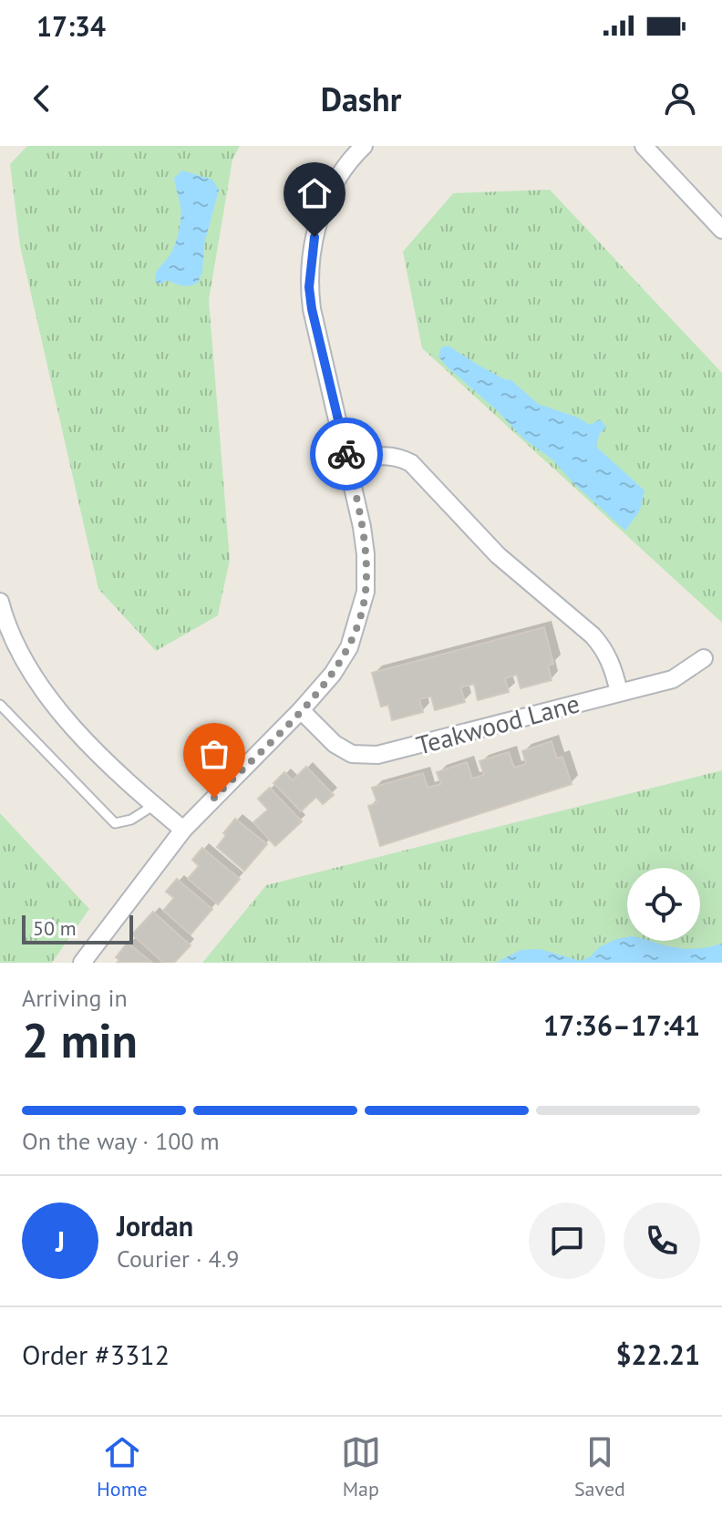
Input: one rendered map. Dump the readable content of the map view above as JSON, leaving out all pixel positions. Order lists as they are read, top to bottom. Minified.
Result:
{"streets":{"street":["Teakwood Lane"]},"scale_bar":"50 m","page":{"status":"17:34","header":"Dashr","scale":"50 m","heading":["2 min","Arriving in","17:36–17:41"],"panel":["Jordan","Courier · 4.9","Order #3312","$22.21"],"bar":"On the way · 100 m","round":"J","tabs":["Home","Map","Saved"]}}
